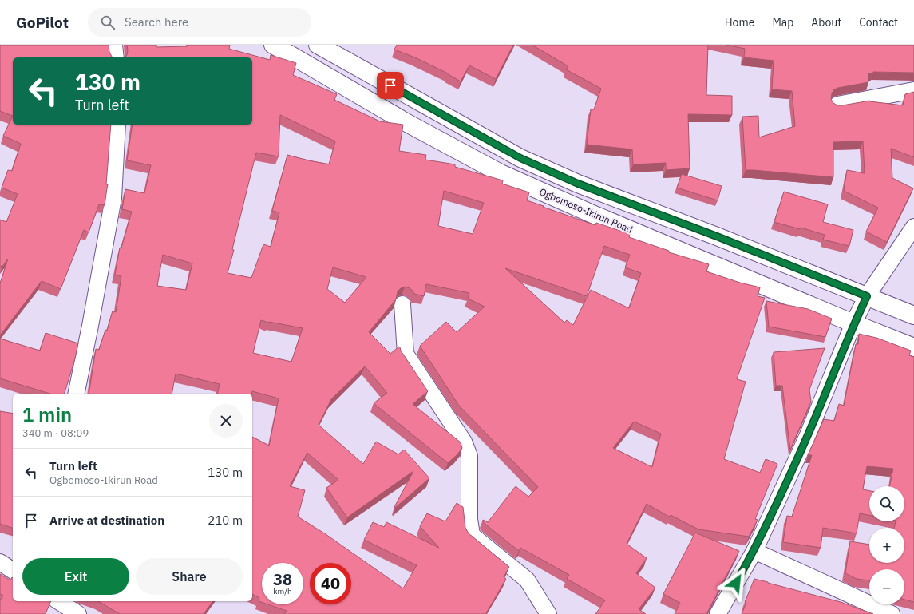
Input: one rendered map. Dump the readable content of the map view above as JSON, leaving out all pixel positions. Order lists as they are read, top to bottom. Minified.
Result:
{"streets":{"main road":["Ogbomoso-Ikirun Road"]},"page":{"header":"GoPilot","search":"Search here","nav":["Home","Map","About","Contact"],"turn":["130 m","Turn left"],"heading":["1 min","340 m · 08:09"],"list":[{"name":"Turn left","note":"Ogbomoso-Ikirun Road","value":"130 m"},{"name":"Arrive at destination","value":"210 m"}],"map_buttons":["+","−"],"buttons":["Exit","Share"],"speed":"38 km/h","limit":"40"}}
